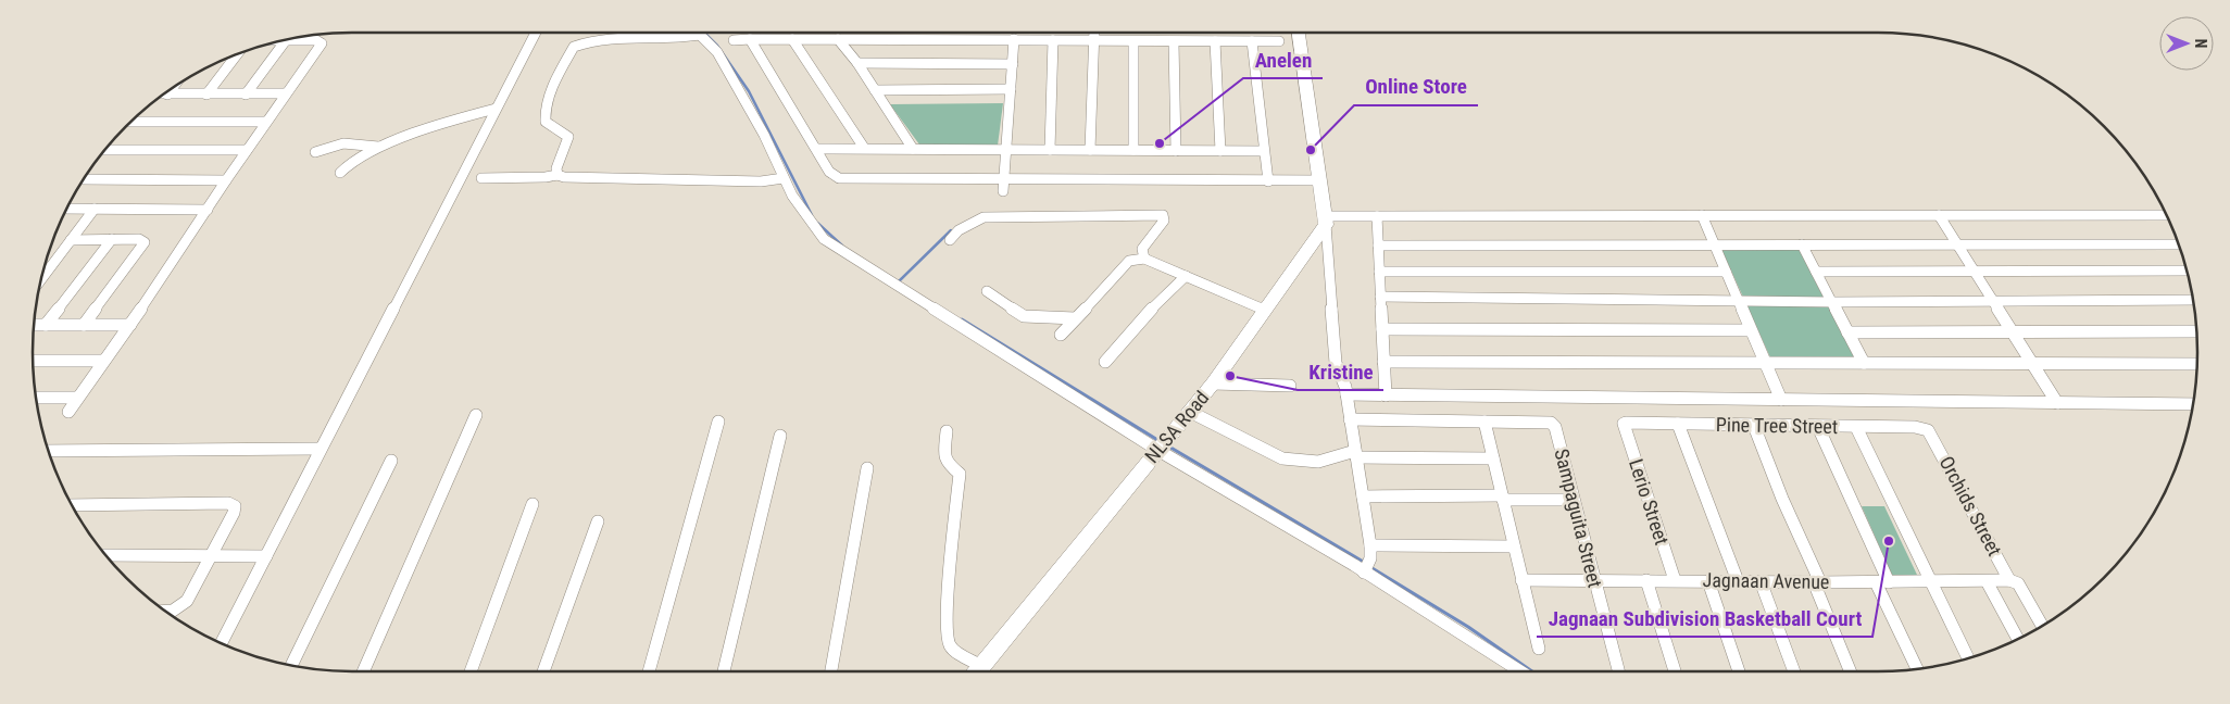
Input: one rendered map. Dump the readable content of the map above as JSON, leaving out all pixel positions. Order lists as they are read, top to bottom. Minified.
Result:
{"streets":{"main road":["NLSA Road"],"street":["Pine Tree Street","Lerio Street","Orchids Street","Sampaguita Street","Jagnaan Avenue"]},"crossings":[["Pine Tree Street","Lerio Street"],["Pine Tree Street","Orchids Street"],["Lerio Street","Jagnaan Avenue"],["Orchids Street","Jagnaan Avenue"],["Sampaguita Street","Jagnaan Avenue"]],"places":["Anelen","Online Store","Kristine","Jagnaan Subdivision Basketball Court"],"north":"right"}
